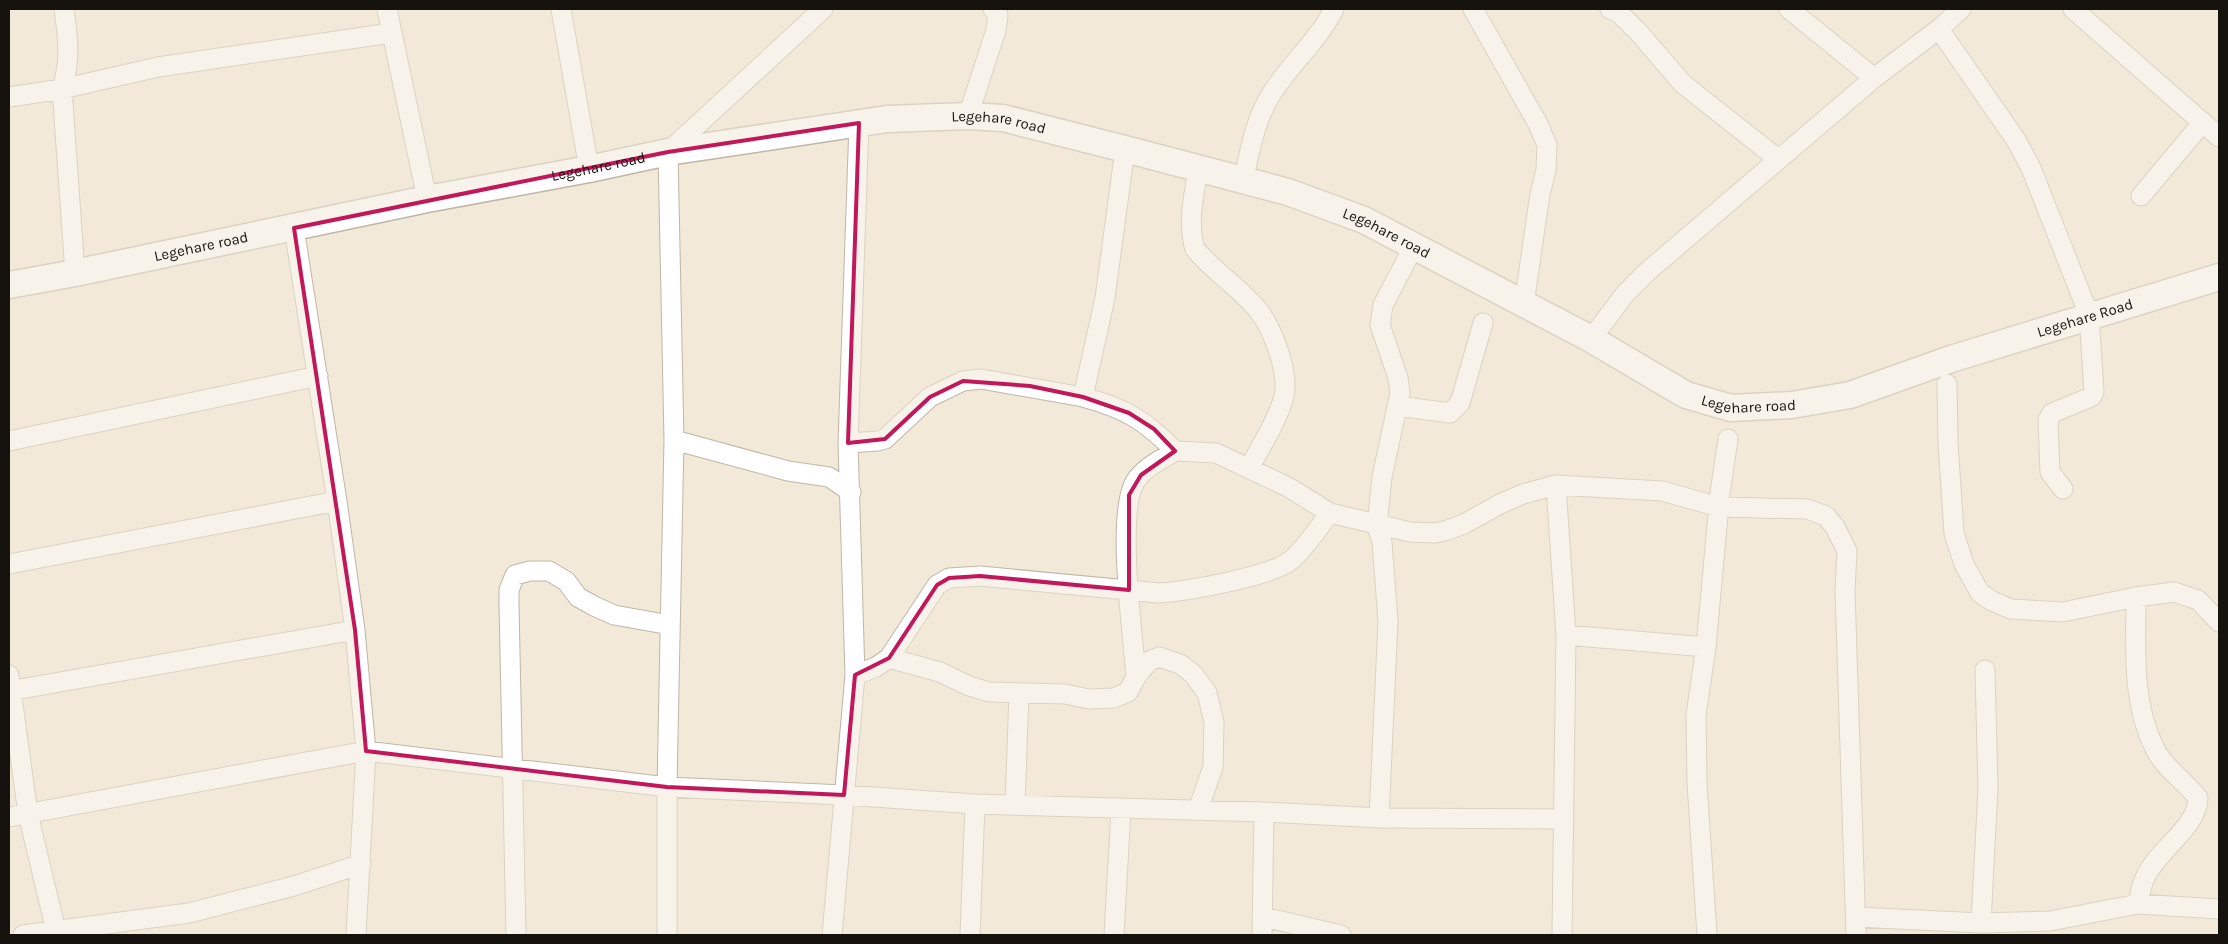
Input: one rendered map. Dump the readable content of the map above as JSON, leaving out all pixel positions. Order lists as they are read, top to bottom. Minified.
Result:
{"streets":{"main road":["Legehare road","Legehare Road"]},"crossings":[["Legehare road","Legehare Road"]]}
